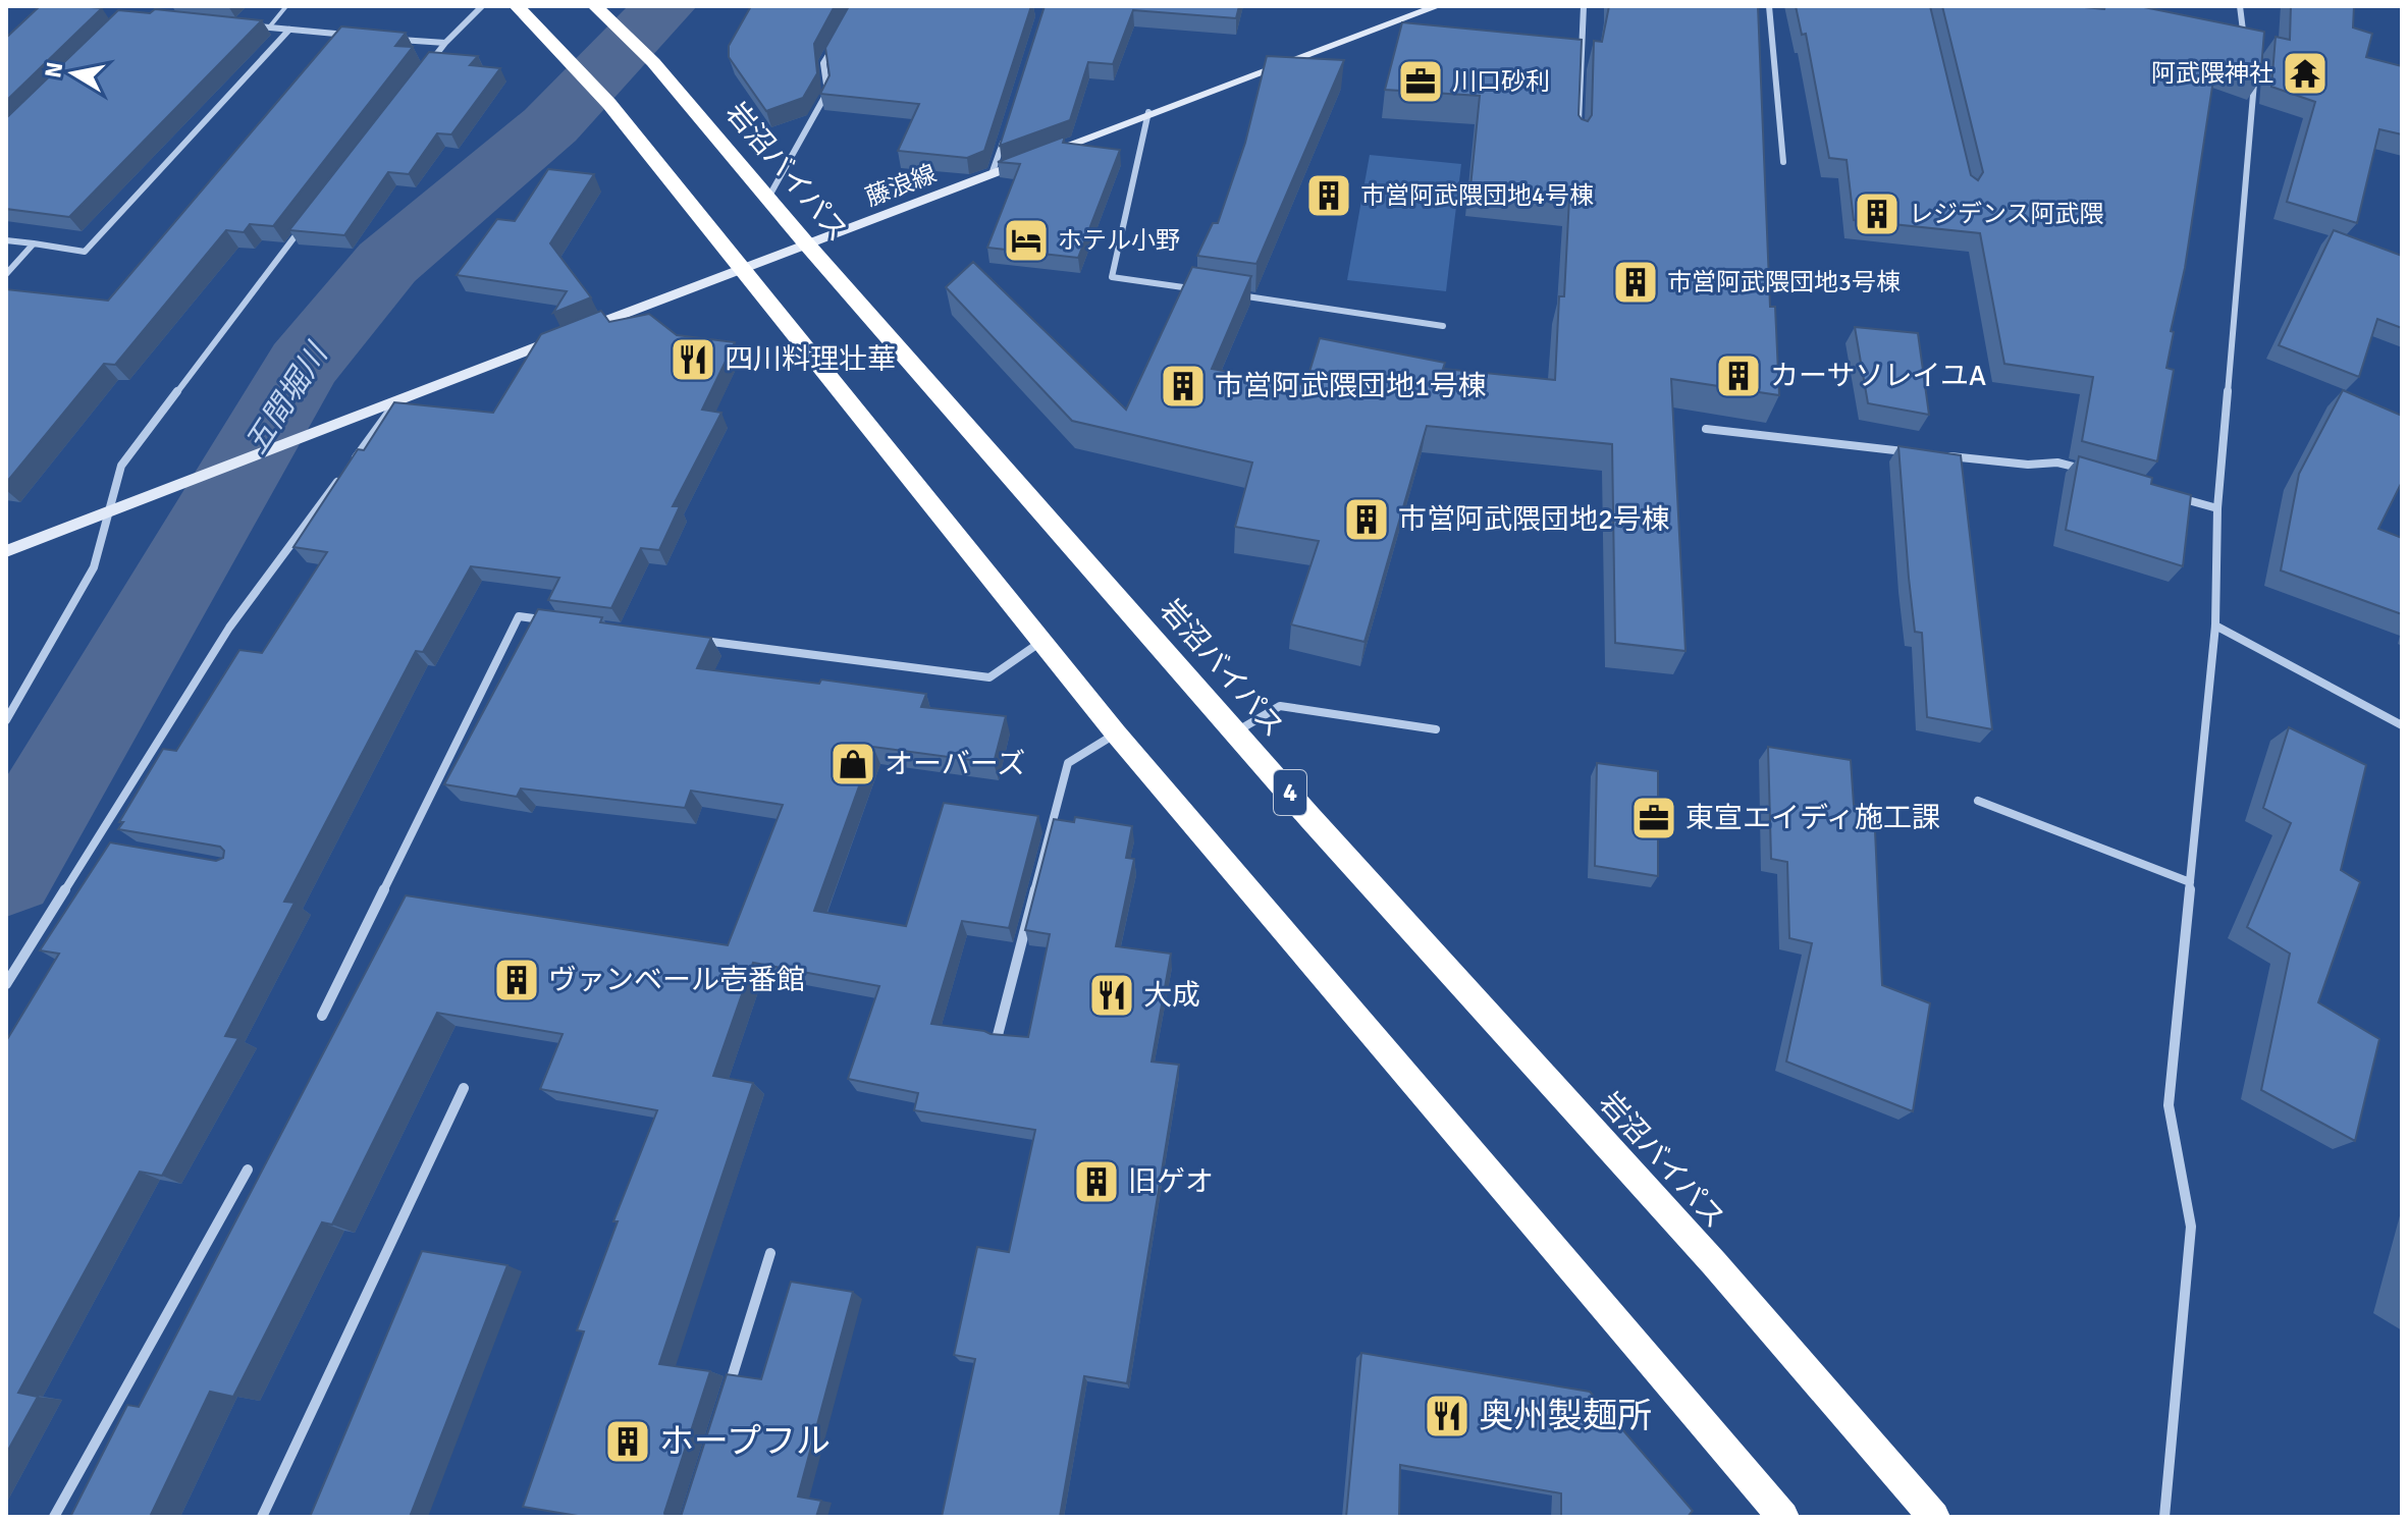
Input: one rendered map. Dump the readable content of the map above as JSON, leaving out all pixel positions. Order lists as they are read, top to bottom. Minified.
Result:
{"streets":{"highway":["岩沼バイパス","4"],"street":["藤浪線"]},"crossings":[["岩沼バイパス","藤浪線"]],"water":["五間堀川"],"places":{"temple":["阿武隈神社"],"office":["川口砂利","東宣エイディ施工課"],"building":["市営阿武隈団地4号棟","レジデンス阿武隈","市営阿武隈団地3号棟","カーサソレイユA","市営阿武隈団地1号棟","市営阿武隈団地2号棟","ヴァンベール壱番館","旧ゲオ","ホープフル"],"hotel":["ホテル小野"],"restaurant":["四川料理壮華","大成","奥州製麺所"],"shop":["オーバーズ"]},"north":"left"}
